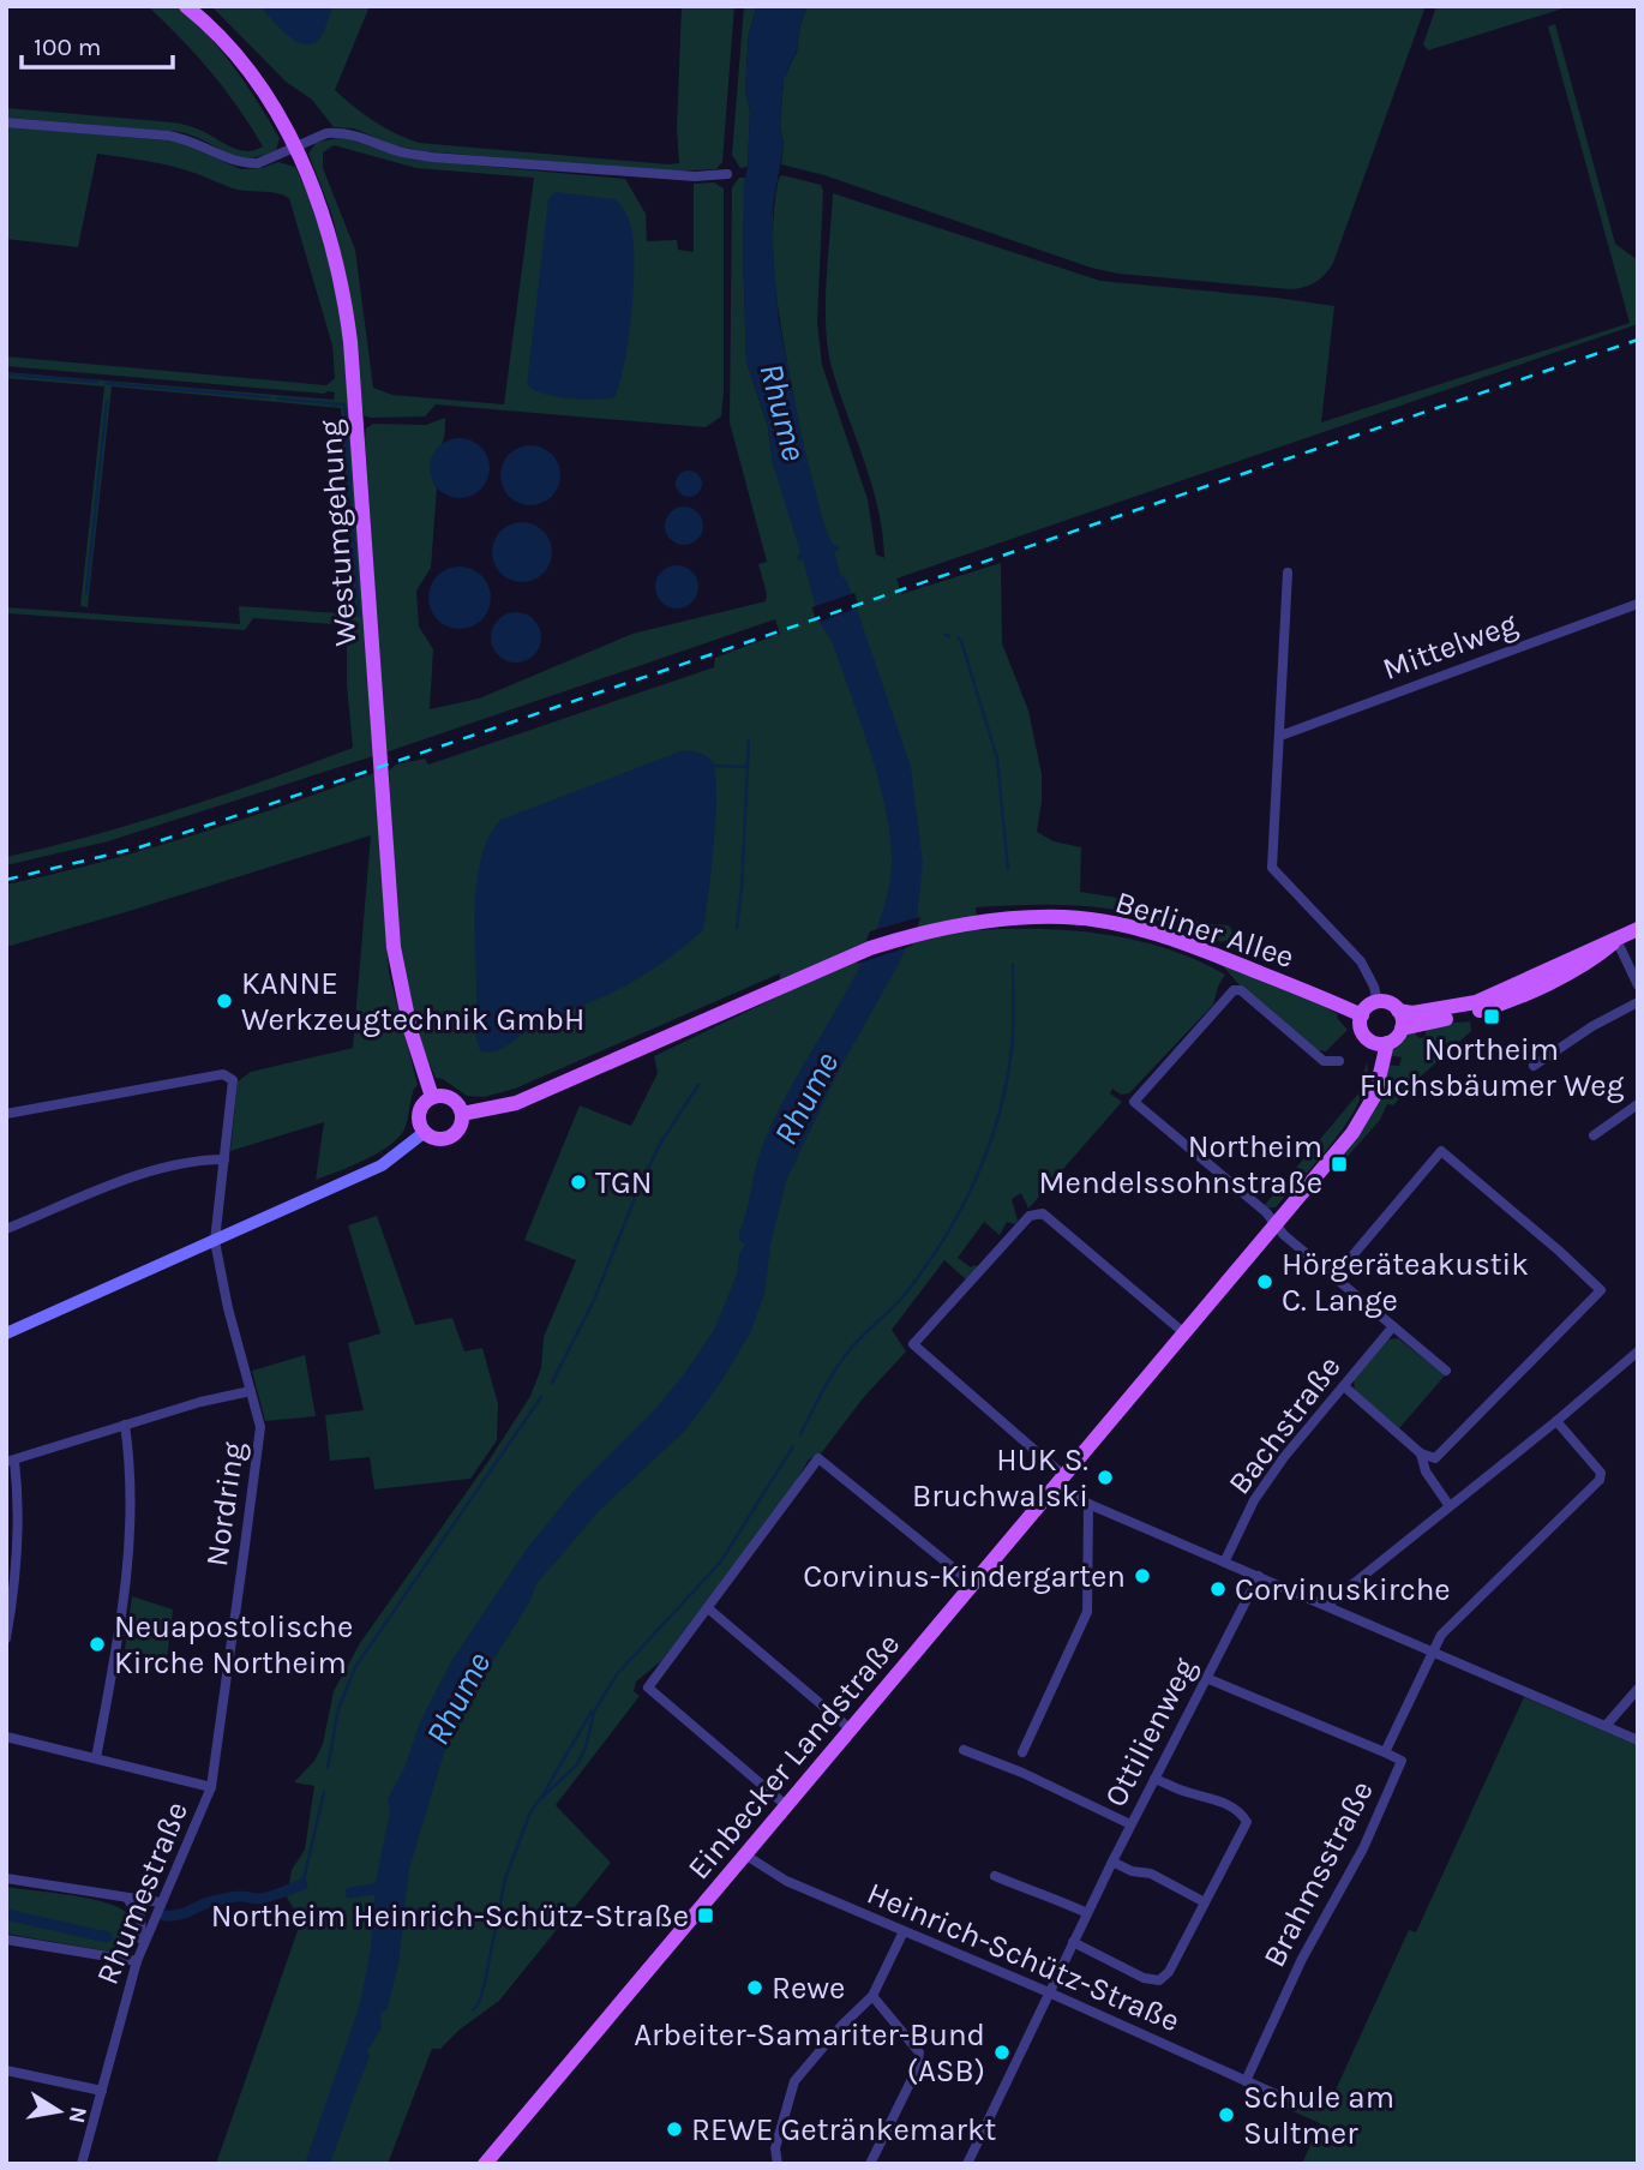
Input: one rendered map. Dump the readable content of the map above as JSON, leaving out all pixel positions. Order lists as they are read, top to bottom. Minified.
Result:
{"streets":{"main road":["Westumgehung","Berliner Allee","Einbecker Landstraße"],"street":["Mittelweg","Bachstraße","Nordring","Ottilienweg","Brahmsstraße","Rhumestraße","Heinrich-Schütz-Straße"]},"crossings":[["Westumgehung","Berliner Allee"],["Berliner Allee","Einbecker Landstraße"],["Nordring","Rhumestraße"],["Ottilienweg","Heinrich-Schütz-Straße"],["Einbecker Landstraße","Heinrich-Schütz-Straße"],["Brahmsstraße","Heinrich-Schütz-Straße"]],"water":["Rhume"],"places":{"other":["KANNE Werkzeugtechnik GmbH","TGN","Hörgeräteakustik C. Lange","HUK S. Bruchwalski","Corvinus-Kindergarten","Corvinuskirche","Neuapostolische Kirche Northeim","Rewe","Arbeiter-Samariter-Bund (ASB)","Schule am Sultmer","REWE Getränkemarkt"],"transit":["Northeim Fuchsbäumer Weg","Northeim Mendelssohnstraße","Northeim Heinrich-Schütz-Straße"]},"scale_bar":"100 m","north":"right"}
